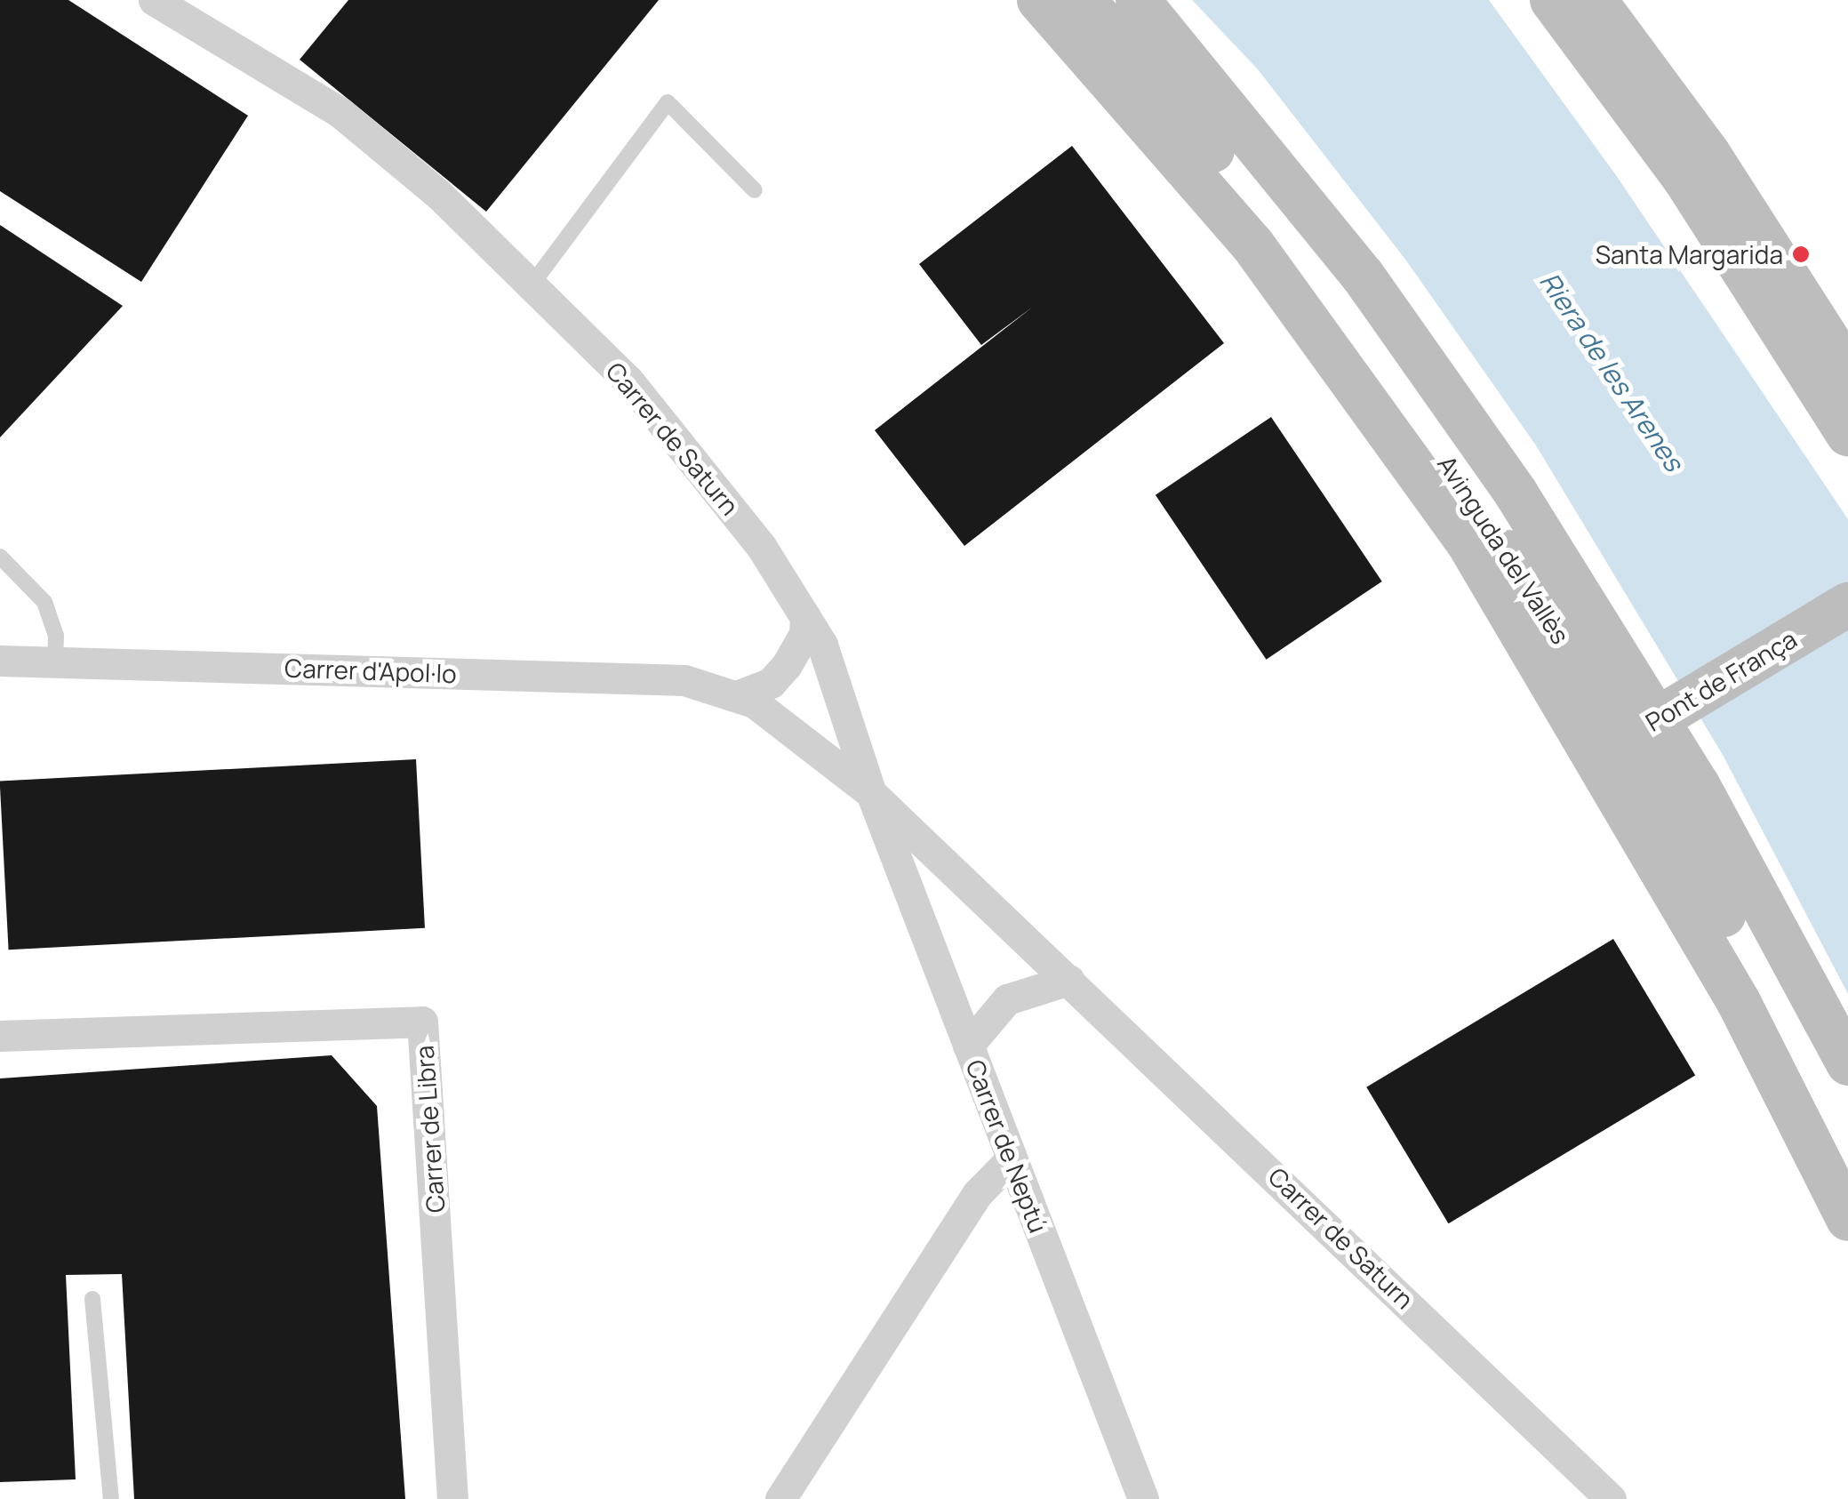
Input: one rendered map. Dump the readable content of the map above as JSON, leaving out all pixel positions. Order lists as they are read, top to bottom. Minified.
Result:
{"streets":{"main road":["Avinguda del Vallès","Pont de França"],"street":["Carrer de Saturn","Carrer d'Apol·lo","Carrer de Libra","Carrer de Neptú"]},"crossings":[["Carrer de Saturn","Carrer d'Apol·lo"],["Carrer de Saturn","Carrer de Neptú"],["Avinguda del Vallès","Pont de França"],["Carrer d'Apol·lo","Carrer de Neptú"]],"water":["Riera de les Arenes"],"places":["Santa Margarida"]}
